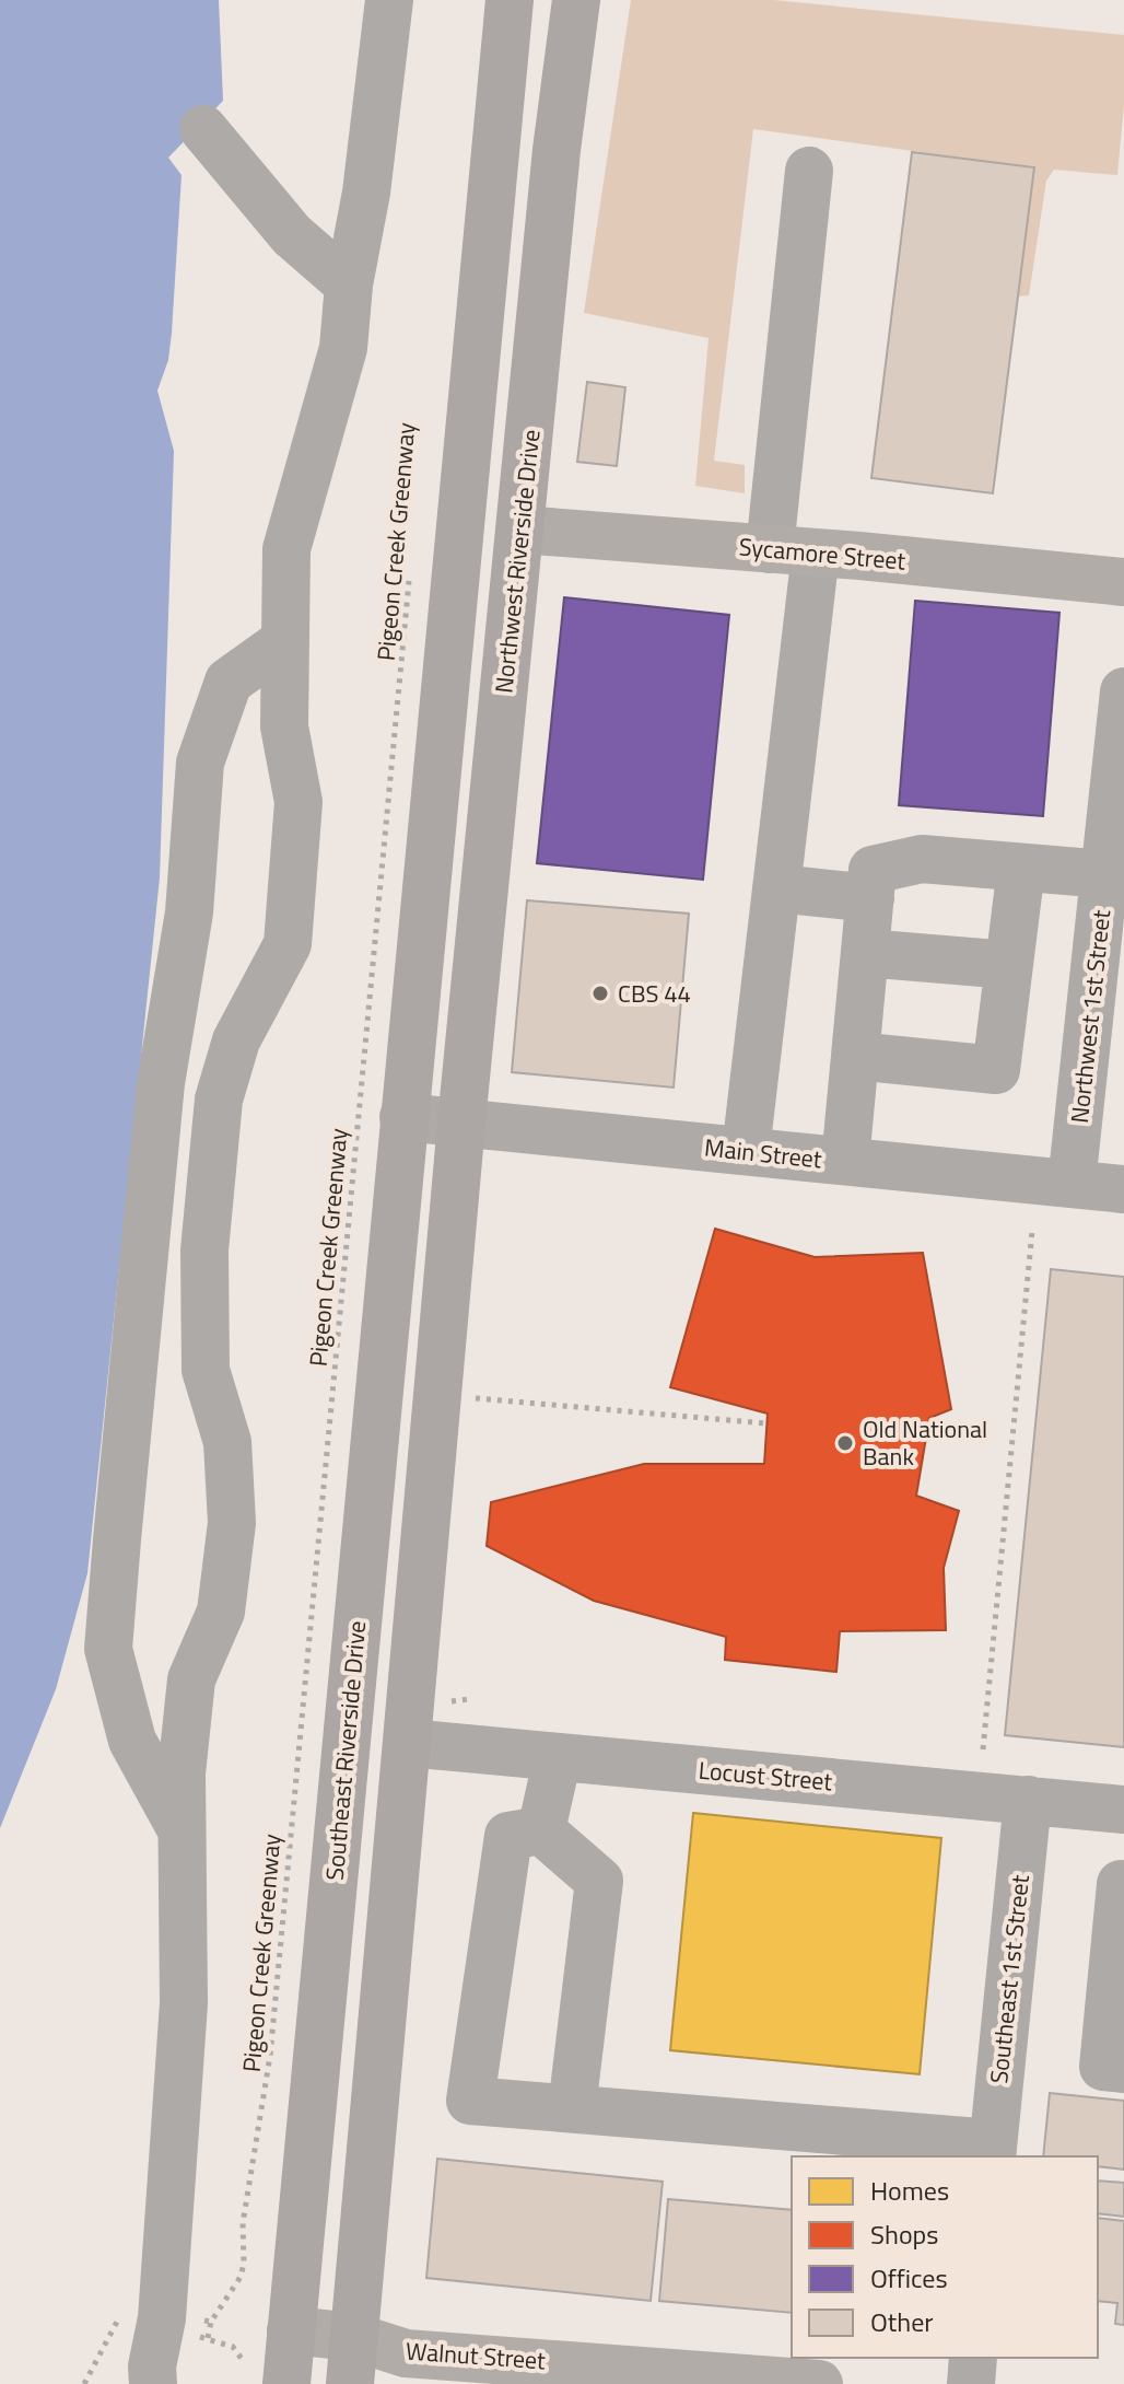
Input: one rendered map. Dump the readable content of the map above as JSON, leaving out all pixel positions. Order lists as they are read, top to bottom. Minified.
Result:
{"streets":{"highway":["Northwest Riverside Drive","Southeast Riverside Drive"],"main road":["Sycamore Street","Walnut Street"],"street":["Northwest 1st Street","Main Street","Locust Street","Southeast 1st Street"],"path":["Pigeon Creek Greenway"]},"crossings":[["Sycamore Street","Northwest Riverside Drive"],["Northwest Riverside Drive","Main Street"],["Northwest 1st Street","Main Street"],["Main Street","Southeast Riverside Drive"],["Southeast Riverside Drive","Walnut Street"],["Locust Street","Southeast 1st Street"]],"places":["CBS 44","Old National Bank"],"legend":["Homes","Shops","Offices","Other"]}
